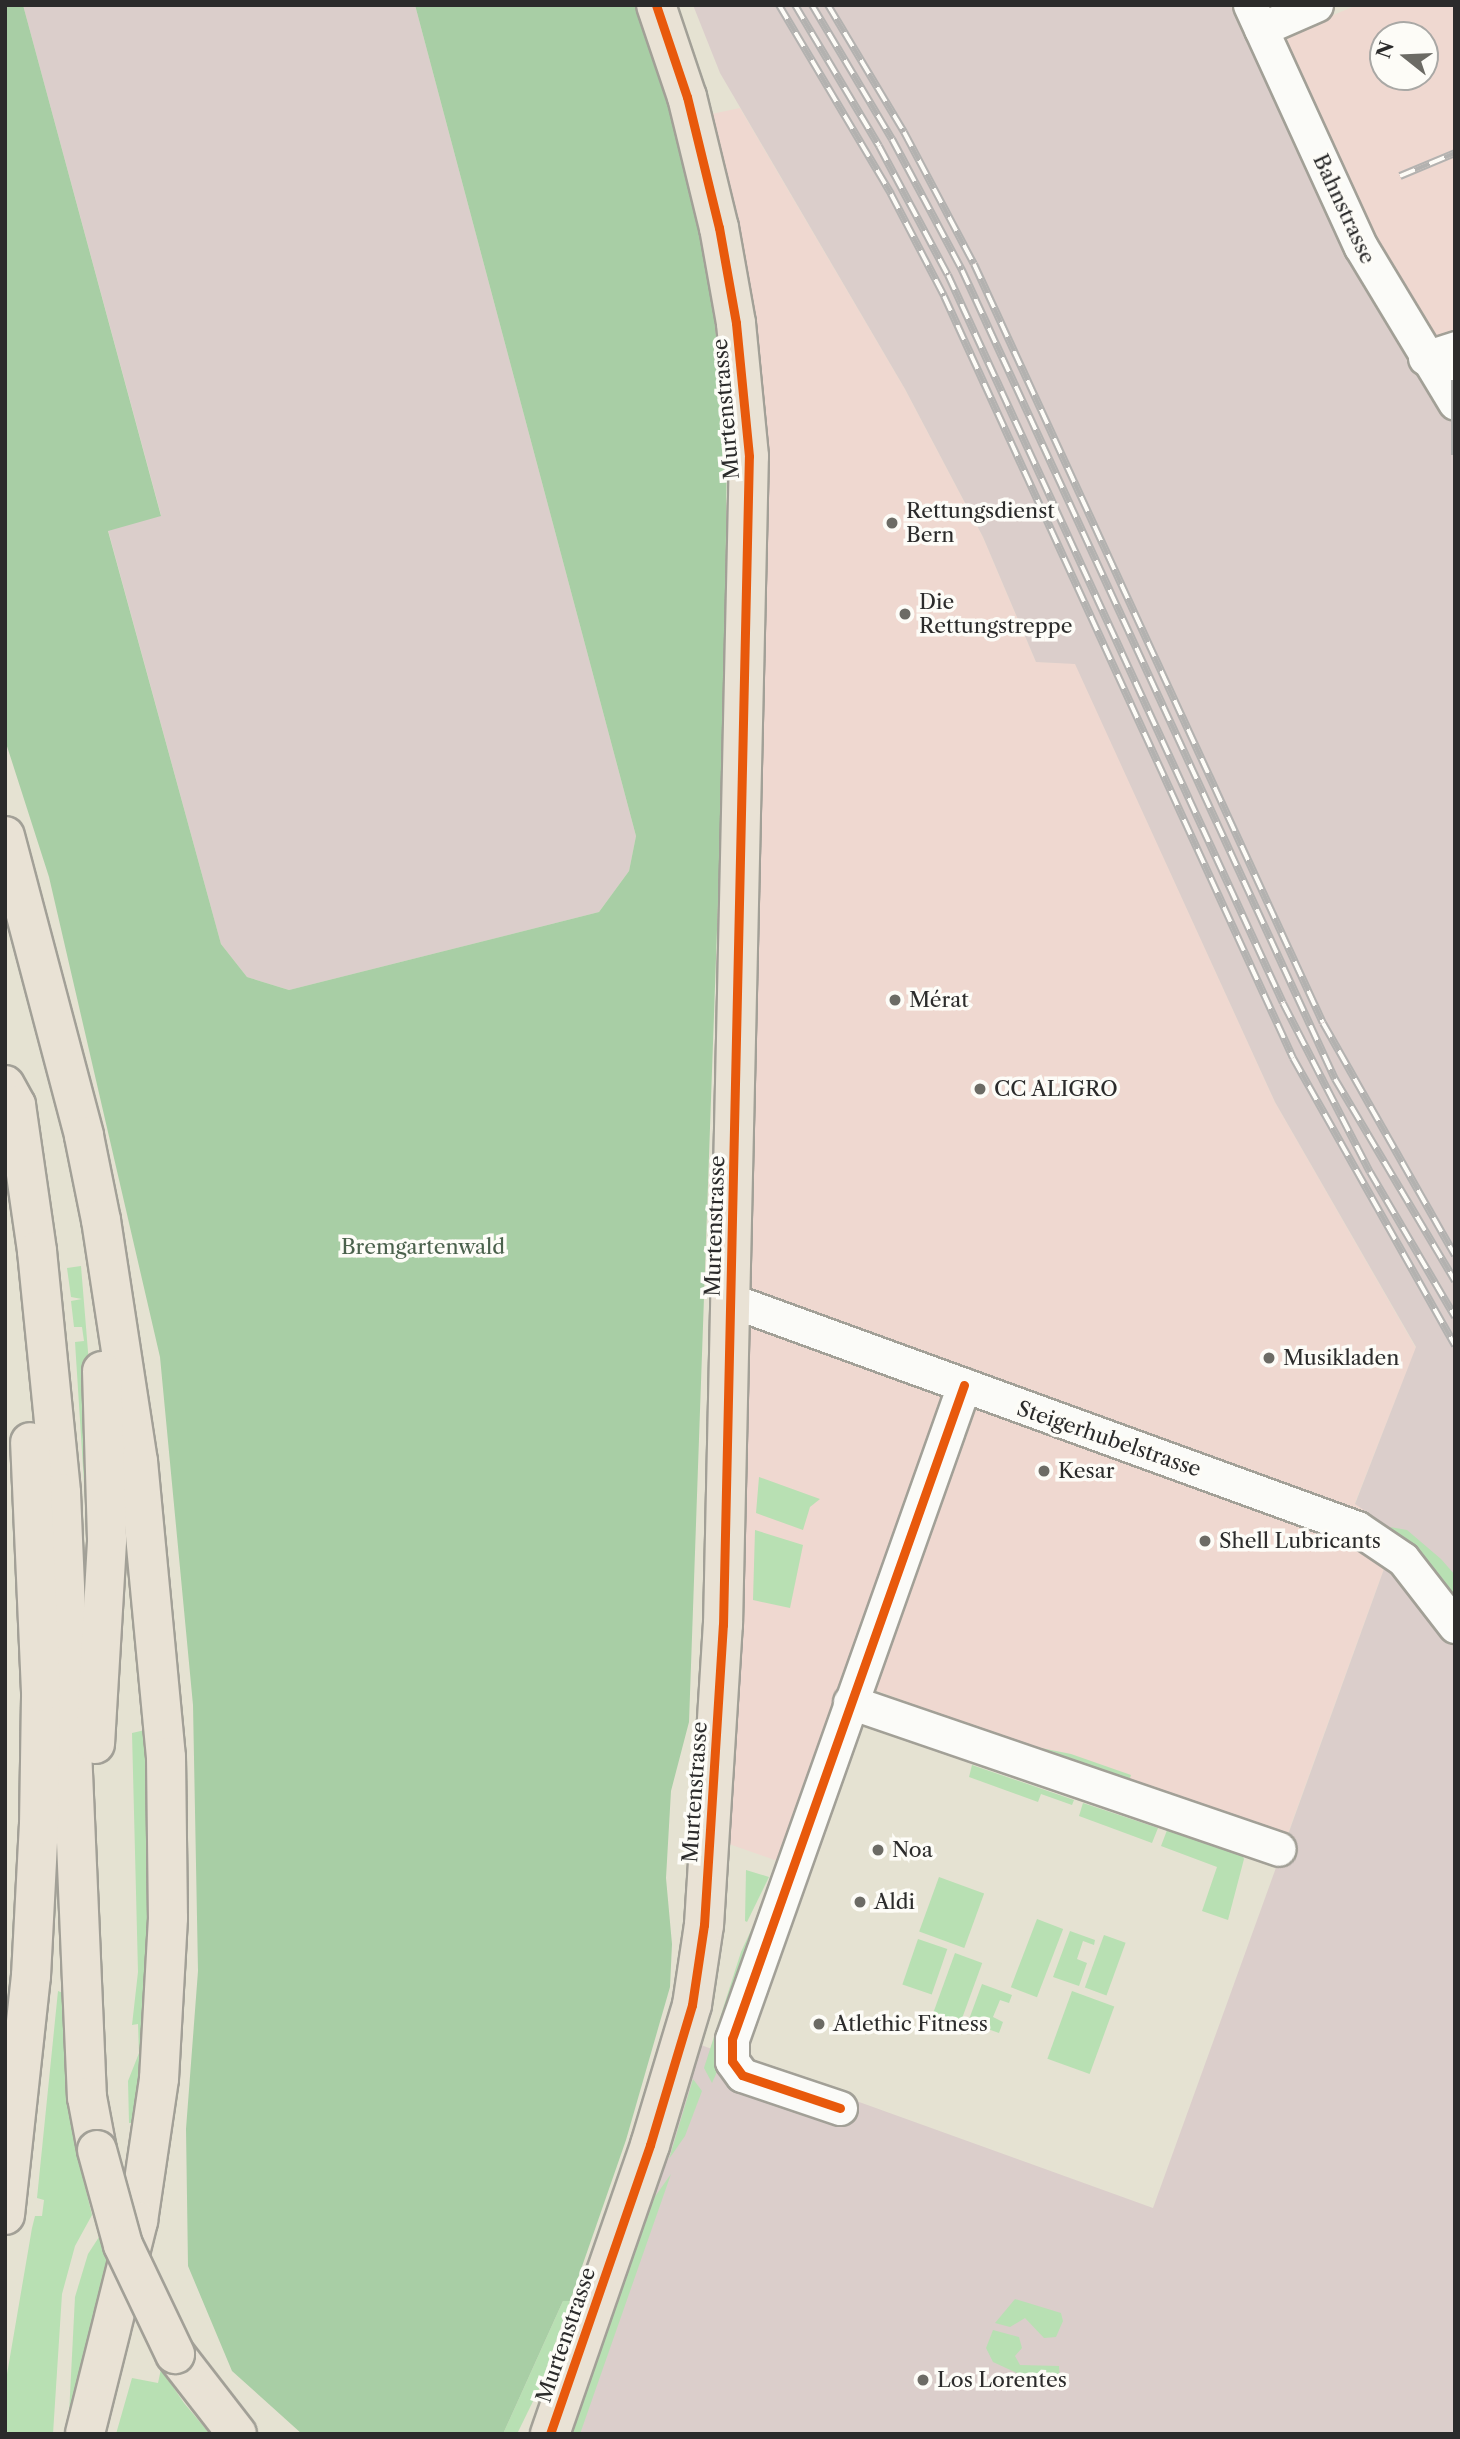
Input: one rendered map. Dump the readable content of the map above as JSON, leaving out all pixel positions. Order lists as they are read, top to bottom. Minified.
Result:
{"streets":{"main road":["Murtenstrasse"],"street":["Bahnstrasse","Steigerhubelstrasse"]},"crossings":[["Murtenstrasse","Steigerhubelstrasse"]],"parks":["Bremgartenwald"],"places":["Rettungsdienst Bern","Die Rettungstreppe","Mérat","CC ALIGRO","Musikladen","Kesar","Shell Lubricants","Noa","Aldi","Atlethic Fitness","Los Lorentes"],"north":"left"}
